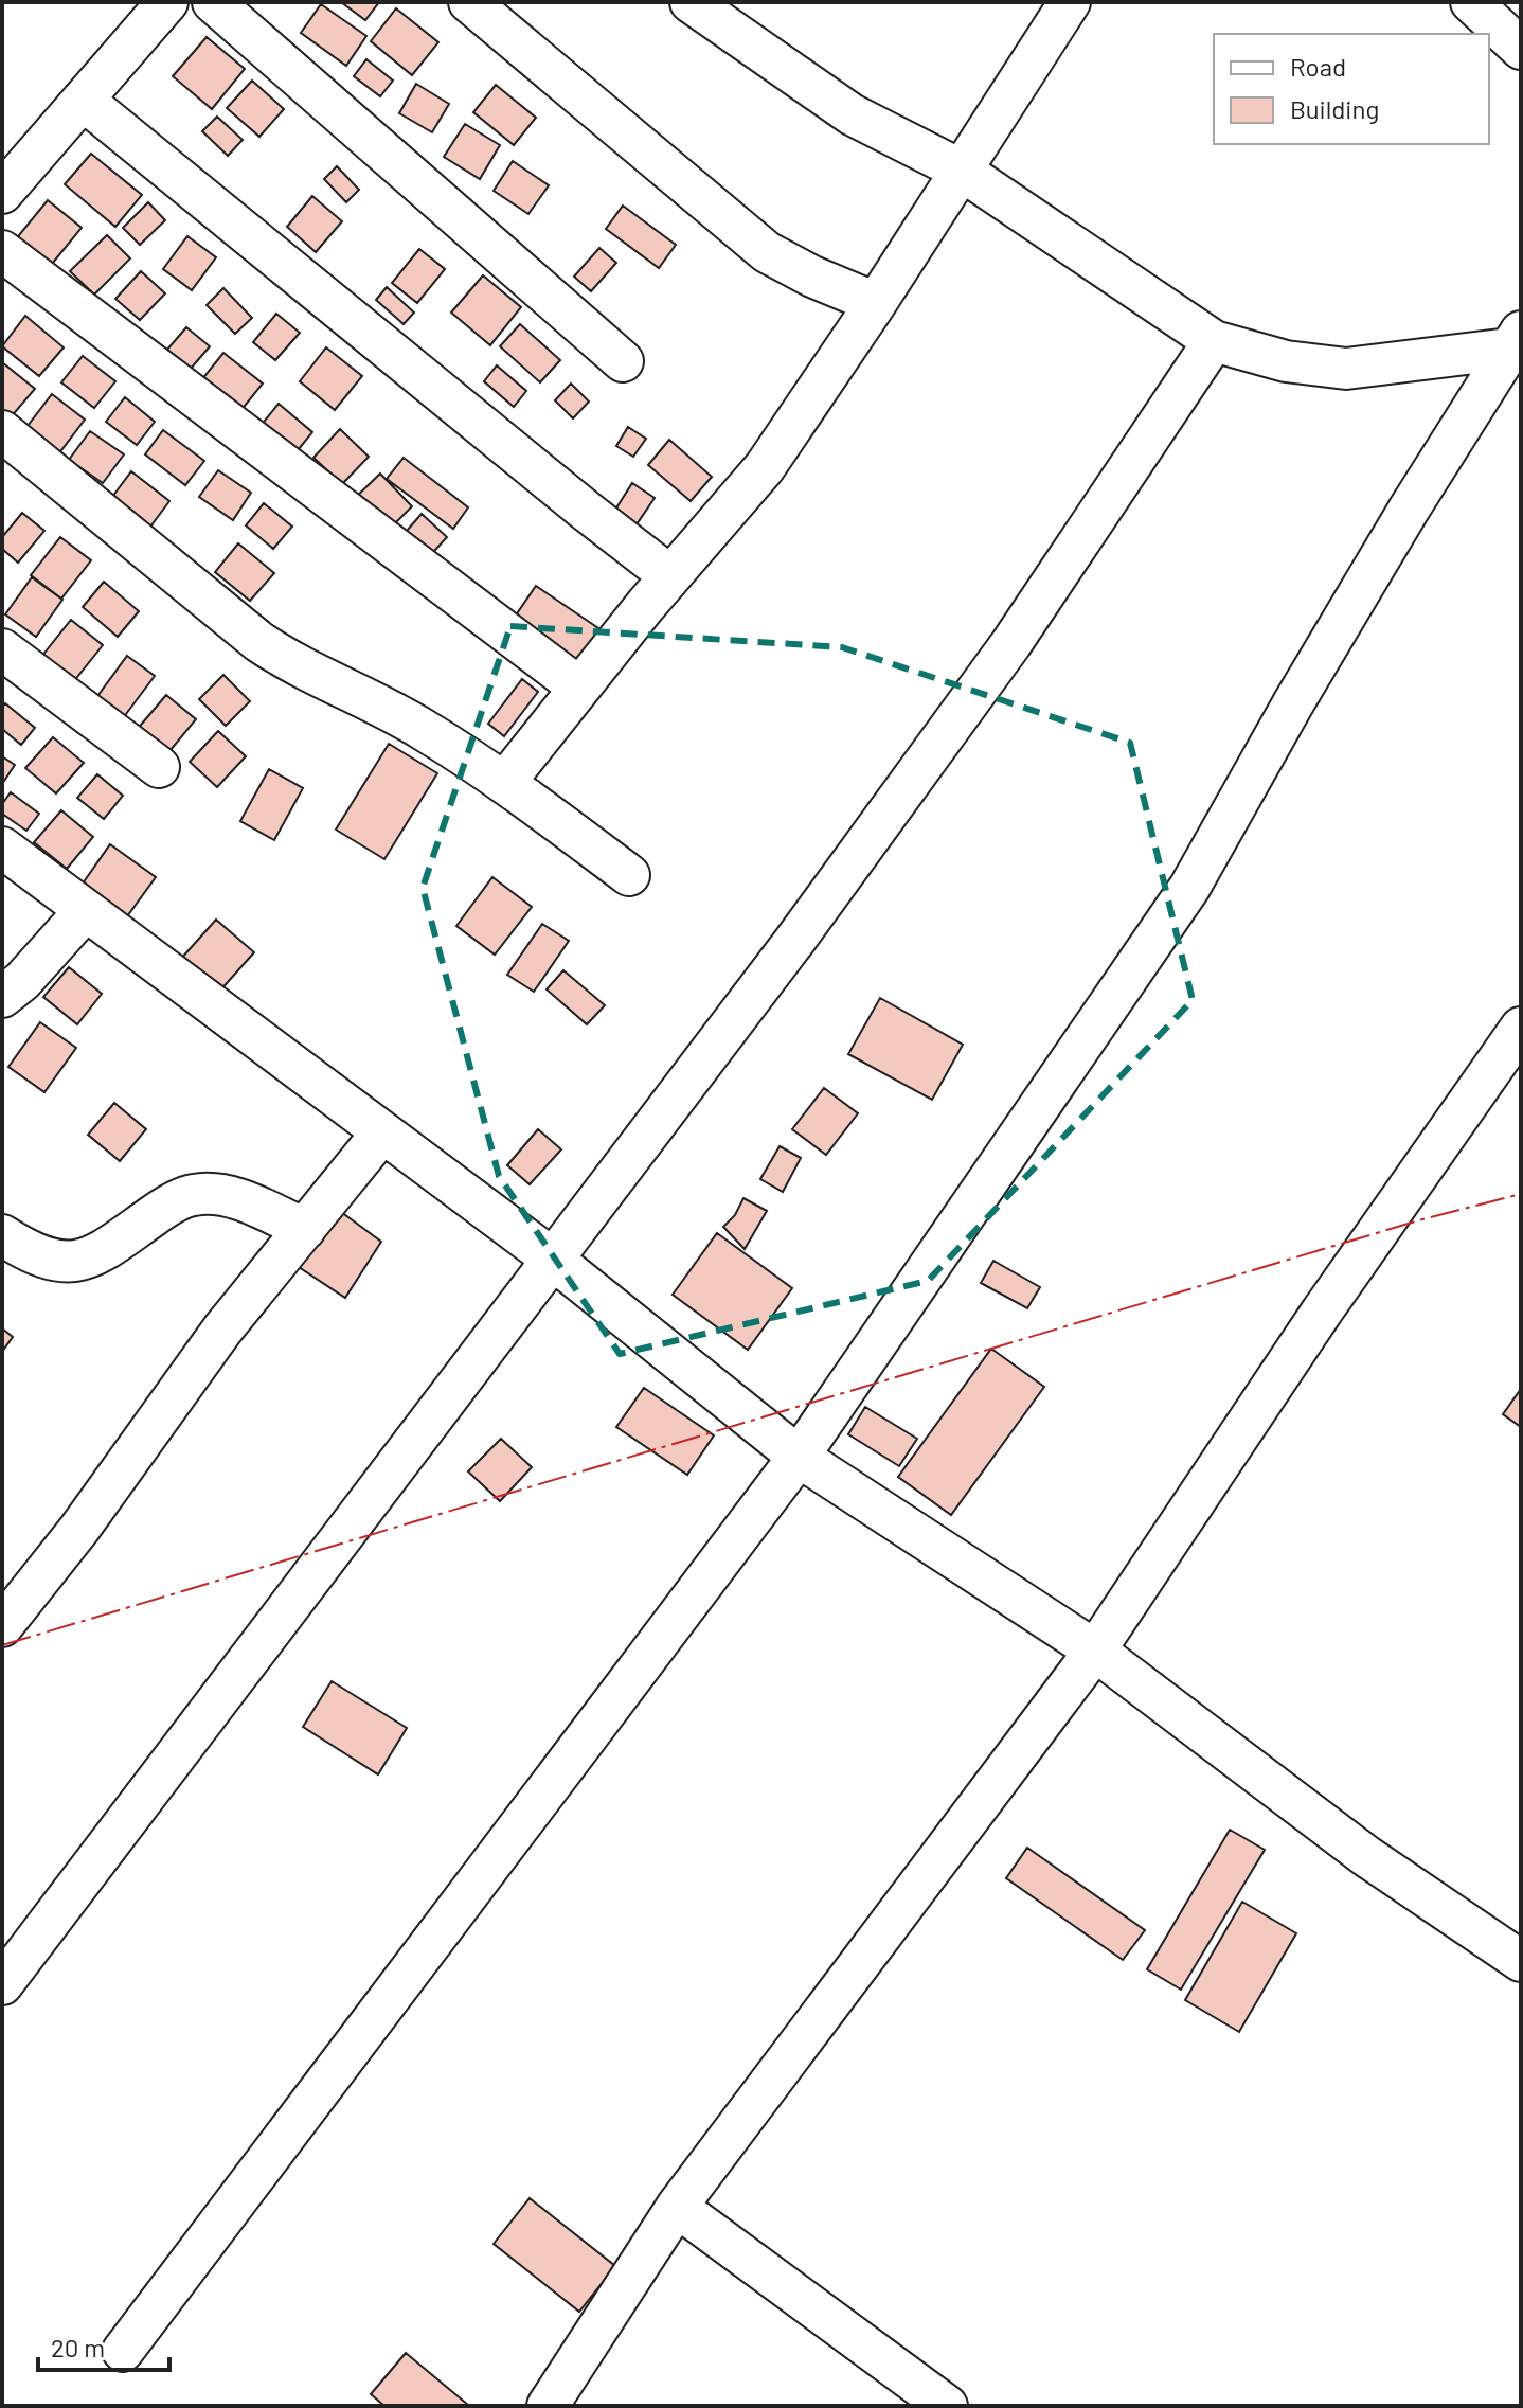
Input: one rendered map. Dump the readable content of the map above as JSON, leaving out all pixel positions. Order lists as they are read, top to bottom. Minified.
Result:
{"legend":["Road","Building"],"scale_bar":"20 m"}
